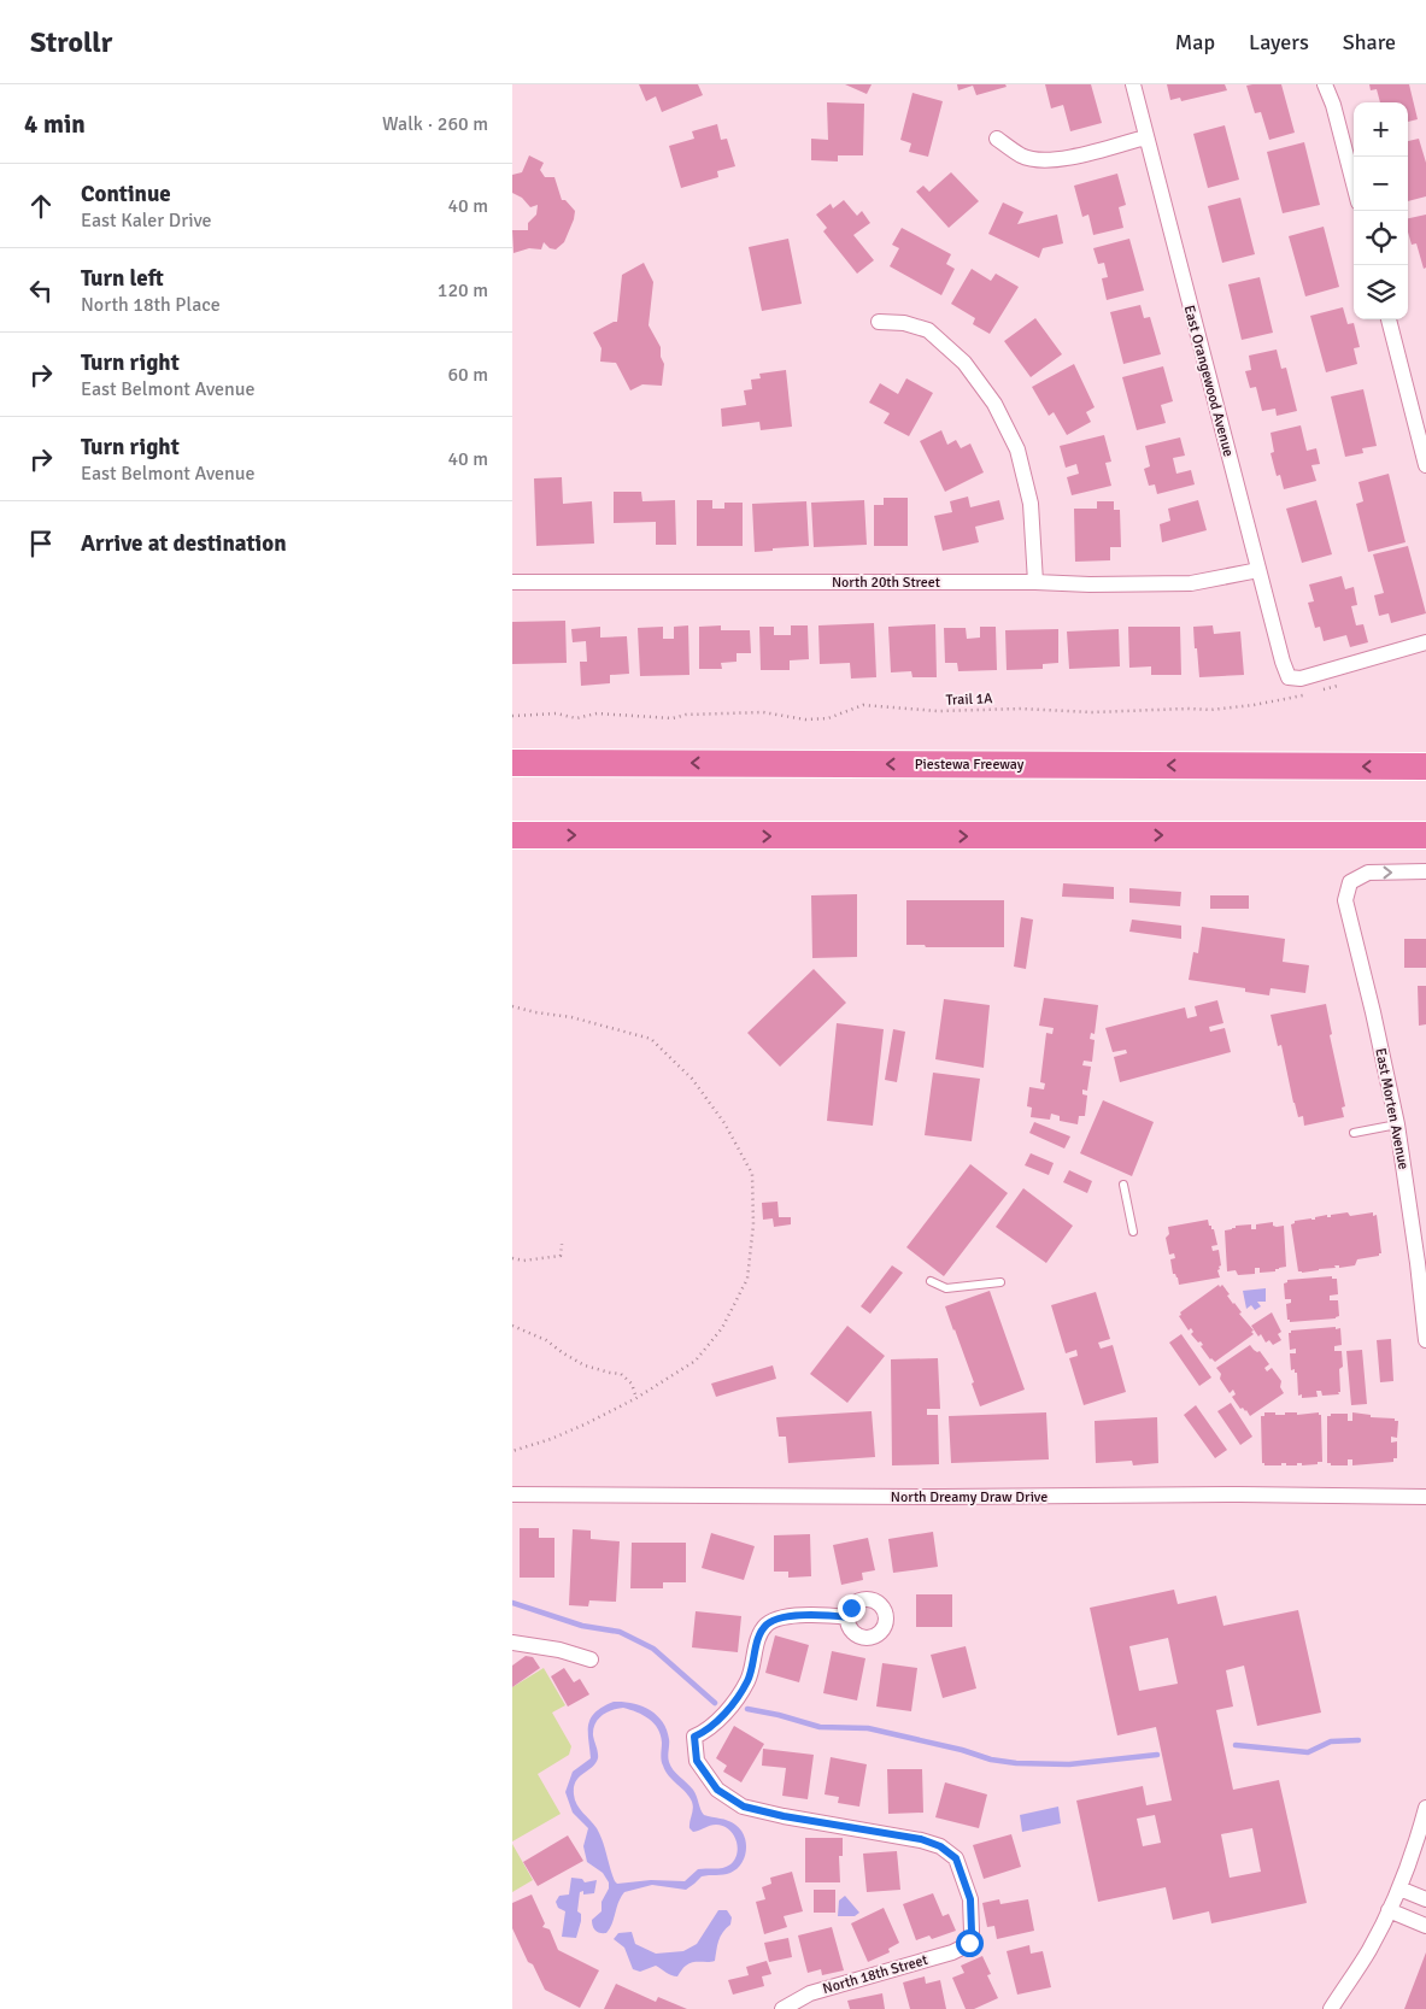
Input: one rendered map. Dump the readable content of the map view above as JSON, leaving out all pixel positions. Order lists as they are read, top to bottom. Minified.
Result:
{"streets":{"highway":["Piestewa Freeway"],"street":["East Orangewood Avenue","North 20th Street","East Morten Avenue","North Dreamy Draw Drive","North 18th Street"],"path":["Trail 1A"]},"crossings":[["East Orangewood Avenue","North 20th Street"]],"page":{"header":"Strollr","nav":["Map","Layers","Share"],"heading":["4 min","Walk · 260 m"],"map_buttons":["+","−"],"list":[["Continue","East Kaler Drive","40 m"],["Turn left","North 18th Place","120 m"],["Turn right","East Belmont Avenue","60 m"],["Turn right","East Belmont Avenue","40 m"],"Arrive at destination"]}}
